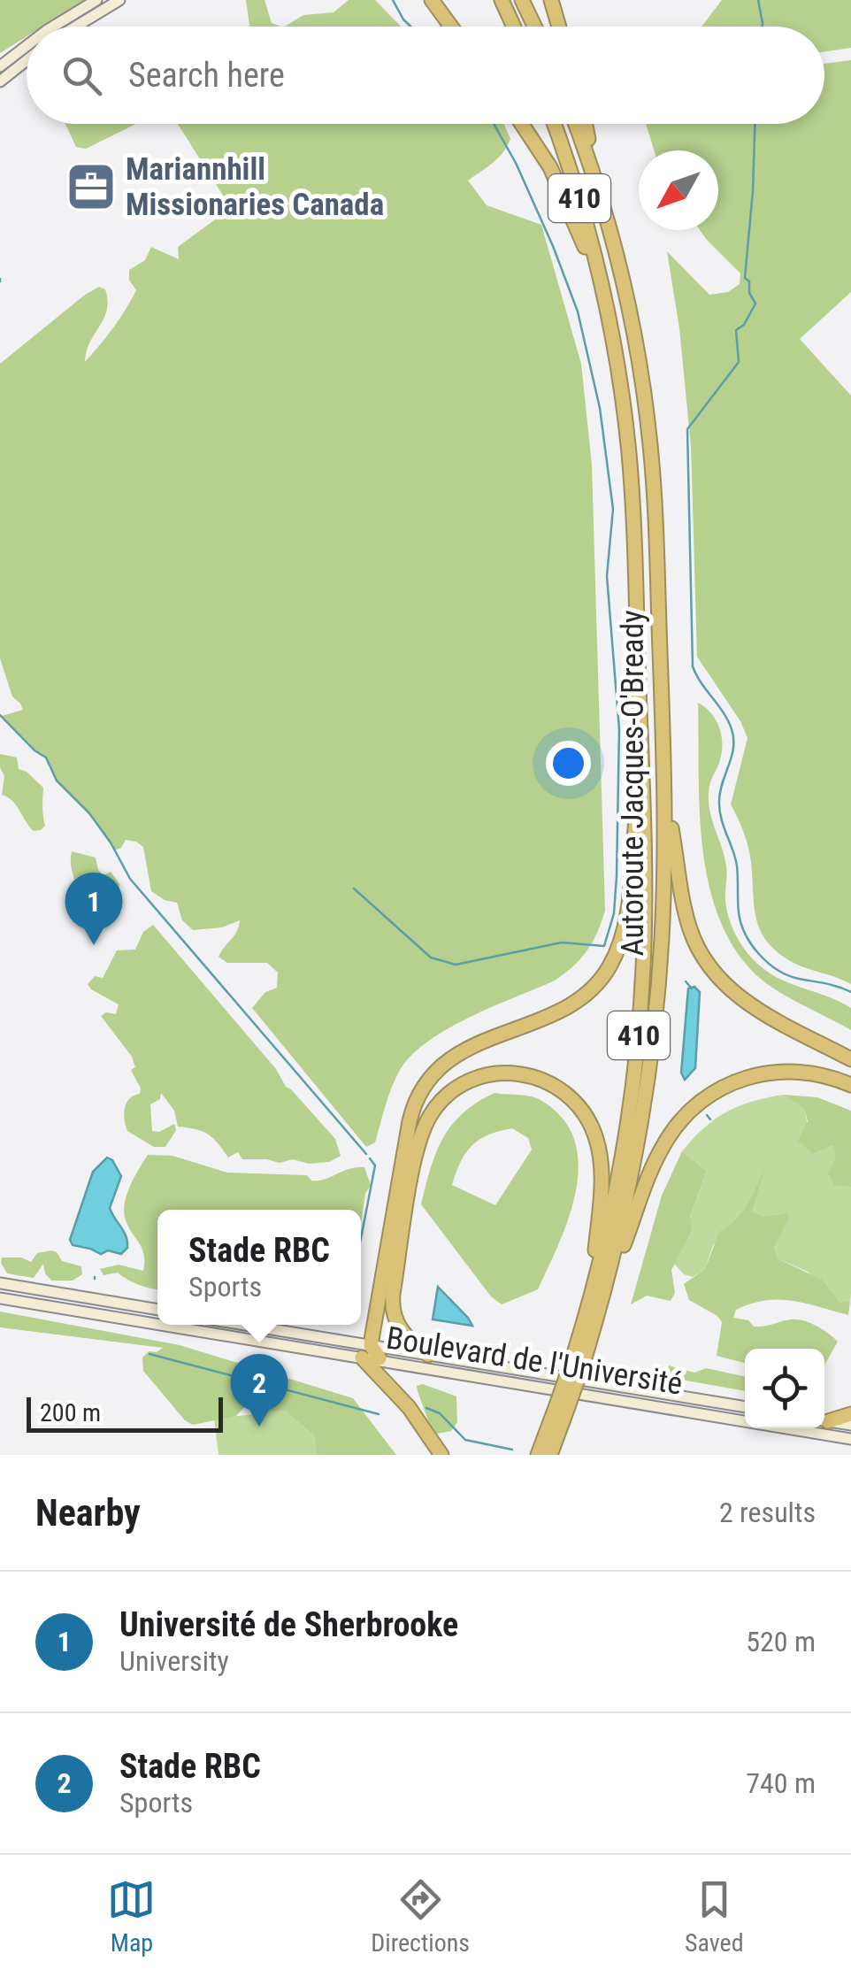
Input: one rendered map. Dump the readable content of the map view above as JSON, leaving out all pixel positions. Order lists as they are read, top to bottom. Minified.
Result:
{"streets":{"highway":["410","Autoroute Jacques-O'Bready"],"main road":["Boulevard de l'Université"]},"places":{"office":["Mariannhill Missionaries Canada"]},"scale_bar":"200 m","north":"bottom left","page":{"search":"Search here","pins":["1","2"],"popup":["Stade RBC","Sports"],"scale":"200 m","heading":["Nearby","2 results"],"list":[{"mark":"1","name":"Université de Sherbrooke","note":"University","value":"520 m"},{"mark":"2","name":"Stade RBC","note":"Sports","value":"740 m"}],"nav":["Map","Directions","Saved"]}}
